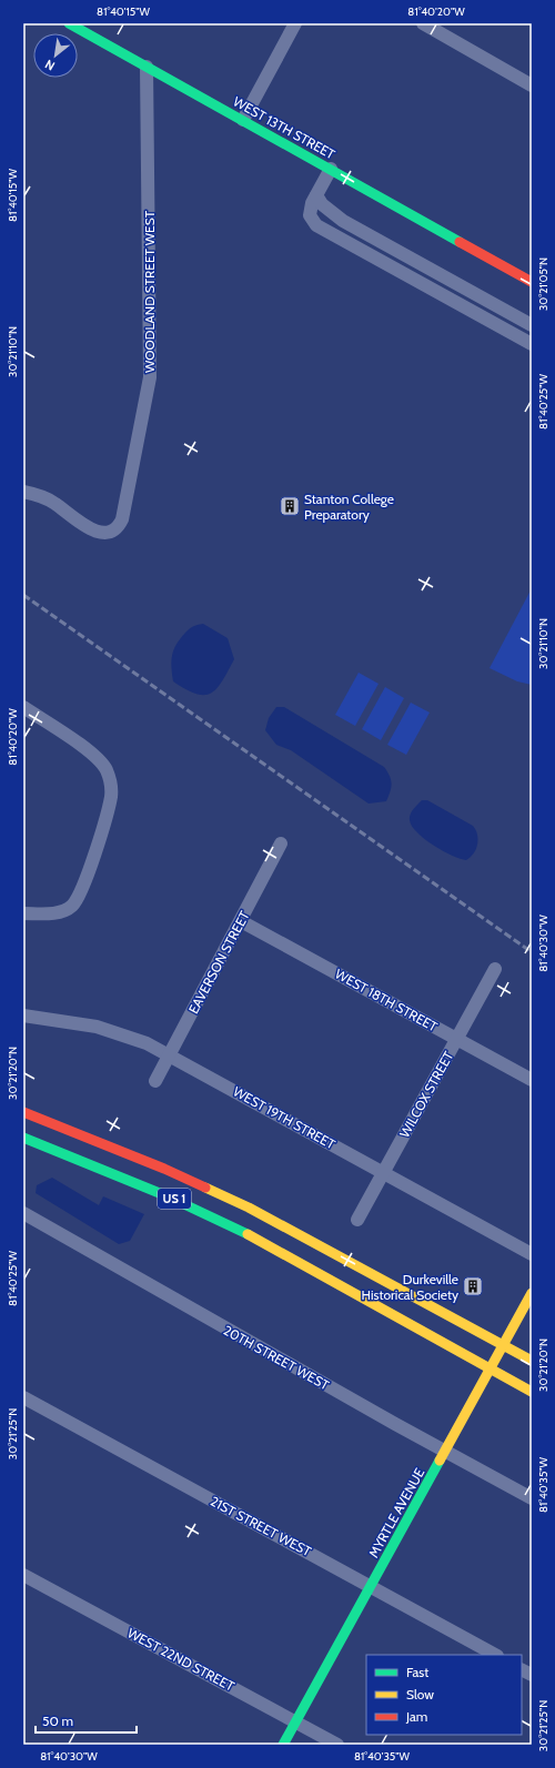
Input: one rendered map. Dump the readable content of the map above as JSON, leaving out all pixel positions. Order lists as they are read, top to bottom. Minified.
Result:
{"streets":{"main road":["WEST 13TH STREET","US 1","MYRTLE AVENUE"],"street":["WOODLAND STREET WEST","EAVERSON STREET","WEST 18TH STREET","WILCOX STREET","WEST 19TH STREET","20TH STREET WEST","21ST STREET WEST","WEST 22ND STREET"]},"crossings":[["WEST 13TH STREET","WOODLAND STREET WEST"],["EAVERSON STREET","WEST 18TH STREET"],["EAVERSON STREET","WEST 19TH STREET"],["WEST 18TH STREET","WILCOX STREET"],["WILCOX STREET","WEST 19TH STREET"],["US 1","MYRTLE AVENUE"],["20TH STREET WEST","MYRTLE AVENUE"],["MYRTLE AVENUE","21ST STREET WEST"],["MYRTLE AVENUE","WEST 22ND STREET"]],"places":{"building":["Stanton College Preparatory","Durkeville Historical Society"]},"legend":["Fast","Slow","Jam"],"scale_bar":"50 m","north":"bottom left","coordinates":["81°40'15\"W","81°40'20\"W","30°21'05\"N","30°21'10\"N","81°40'25\"W","81°40'30\"W","30°21'20\"N","30°21'25\"N","81°40'35\"W"]}
